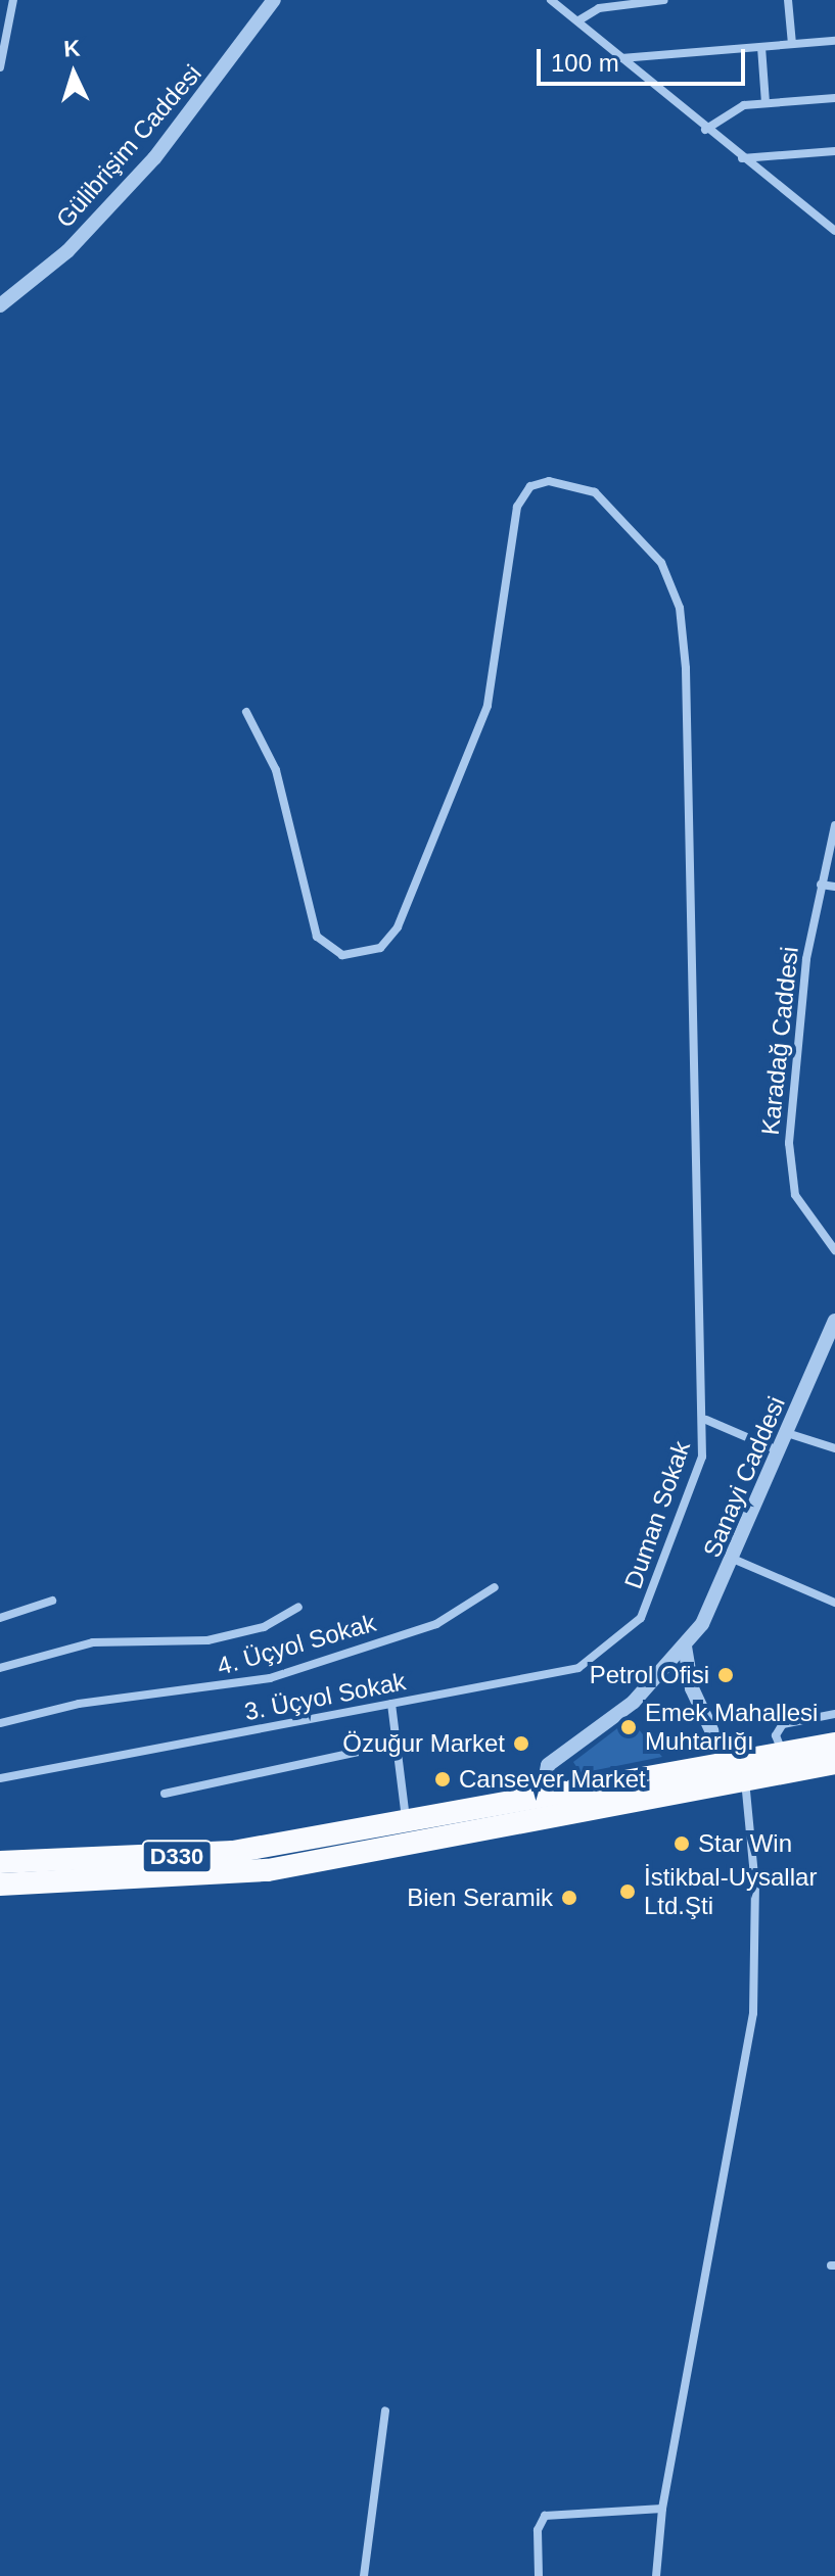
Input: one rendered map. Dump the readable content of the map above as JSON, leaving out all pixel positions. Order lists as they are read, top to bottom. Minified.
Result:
{"streets":{"highway":["D330"],"street":["Gülibrişim Caddesi","Karadağ Caddesi","Sanayi Caddesi","Duman Sokak","4. Üçyol Sokak","3. Üçyol Sokak"]},"crossings":[["Sanayi Caddesi","D330"],["Duman Sokak","3. Üçyol Sokak"]],"places":["Petrol Ofisi","Emek Mahallesi Muhtarlığı","Özuğur Market","Cansever Market","Star Win","İstikbal-Uysallar Ltd.Şti","Bien Seramik"],"scale_bar":"100 m","north":"top"}
